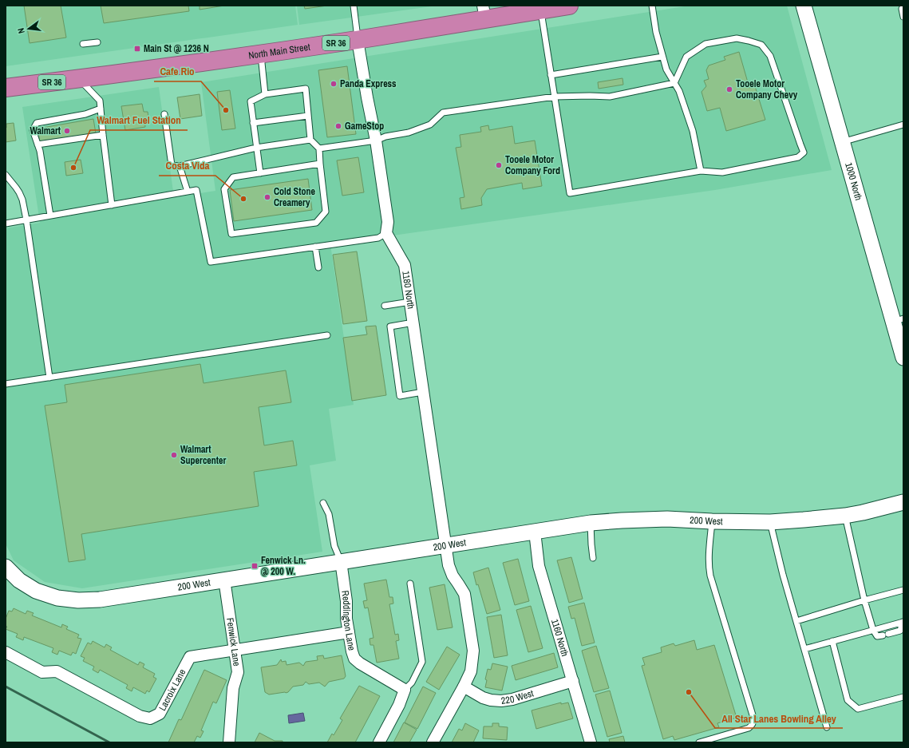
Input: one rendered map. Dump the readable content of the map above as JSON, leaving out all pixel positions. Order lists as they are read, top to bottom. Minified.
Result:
{"streets":{"highway":["SR 36","North Main Street"],"street":["1000 North","1180 North","200 West","Reddington Lane","1160 North","Fenwick Lane","Lacroix Lane","220 West"]},"crossings":[["SR 36","North Main Street"],["1180 North","200 West"],["1180 North","220 West"],["200 West","Reddington Lane"],["200 West","1160 North"],["200 West","Fenwick Lane"],["Reddington Lane","Lacroix Lane"],["1160 North","220 West"],["Fenwick Lane","Lacroix Lane"]],"places":{"transit":["Main St @ 1236 N","Fenwick Ln. @ 200 W."],"other":["Panda Express","Tooele Motor Company Chevy","Cafe Rio","GameStop","Walmart","Tooele Motor Company Ford","Walmart Fuel Station","Cold Stone Creamery","Costa Vida","Walmart Supercenter","All Star Lanes Bowling Alley"]},"north":"left"}
